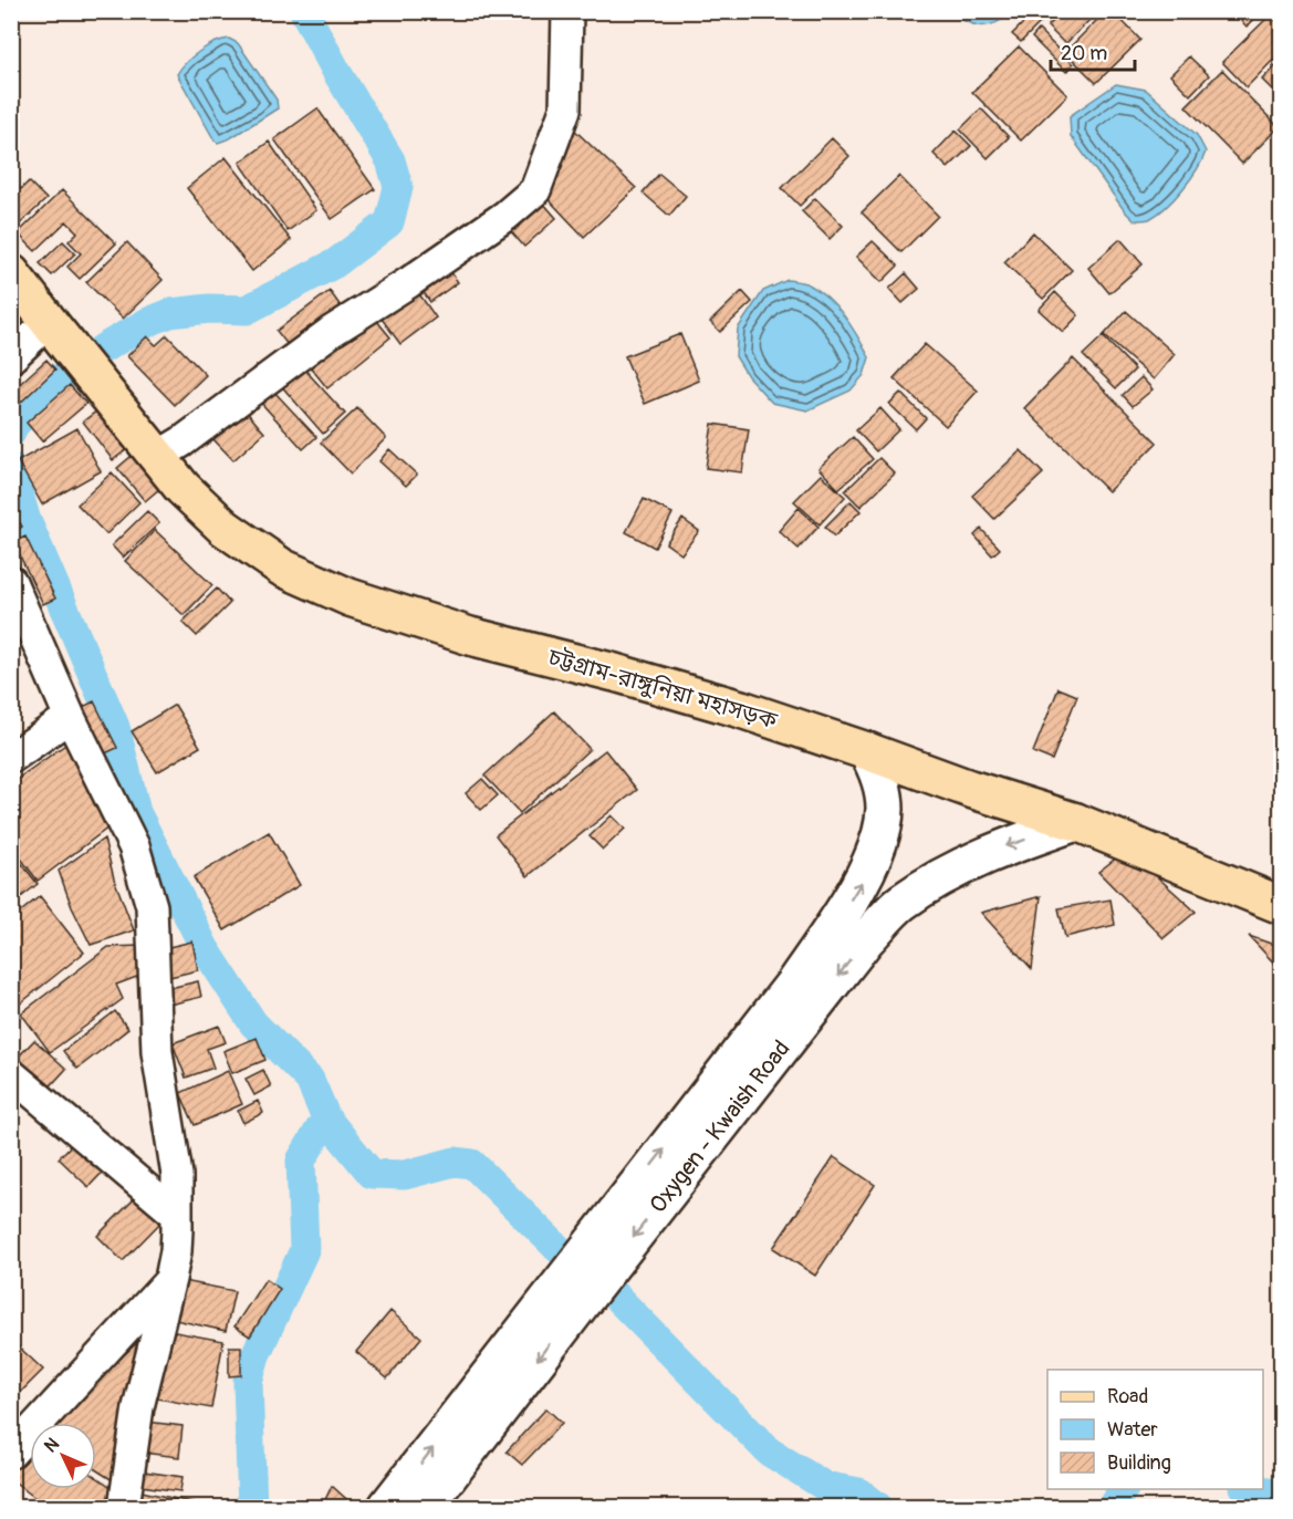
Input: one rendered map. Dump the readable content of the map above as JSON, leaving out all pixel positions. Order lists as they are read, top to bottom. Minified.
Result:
{"streets":{"main road":["চট্টগ্রাম-রাঙ্গুনিয়া মহাসড়ক","Oxygen - Kwaish Road"]},"crossings":[["চট্টগ্রাম-রাঙ্গুনিয়া মহাসড়ক","Oxygen - Kwaish Road"]],"legend":["Road","Water","Building"],"scale_bar":"20 m","north":"top left"}
